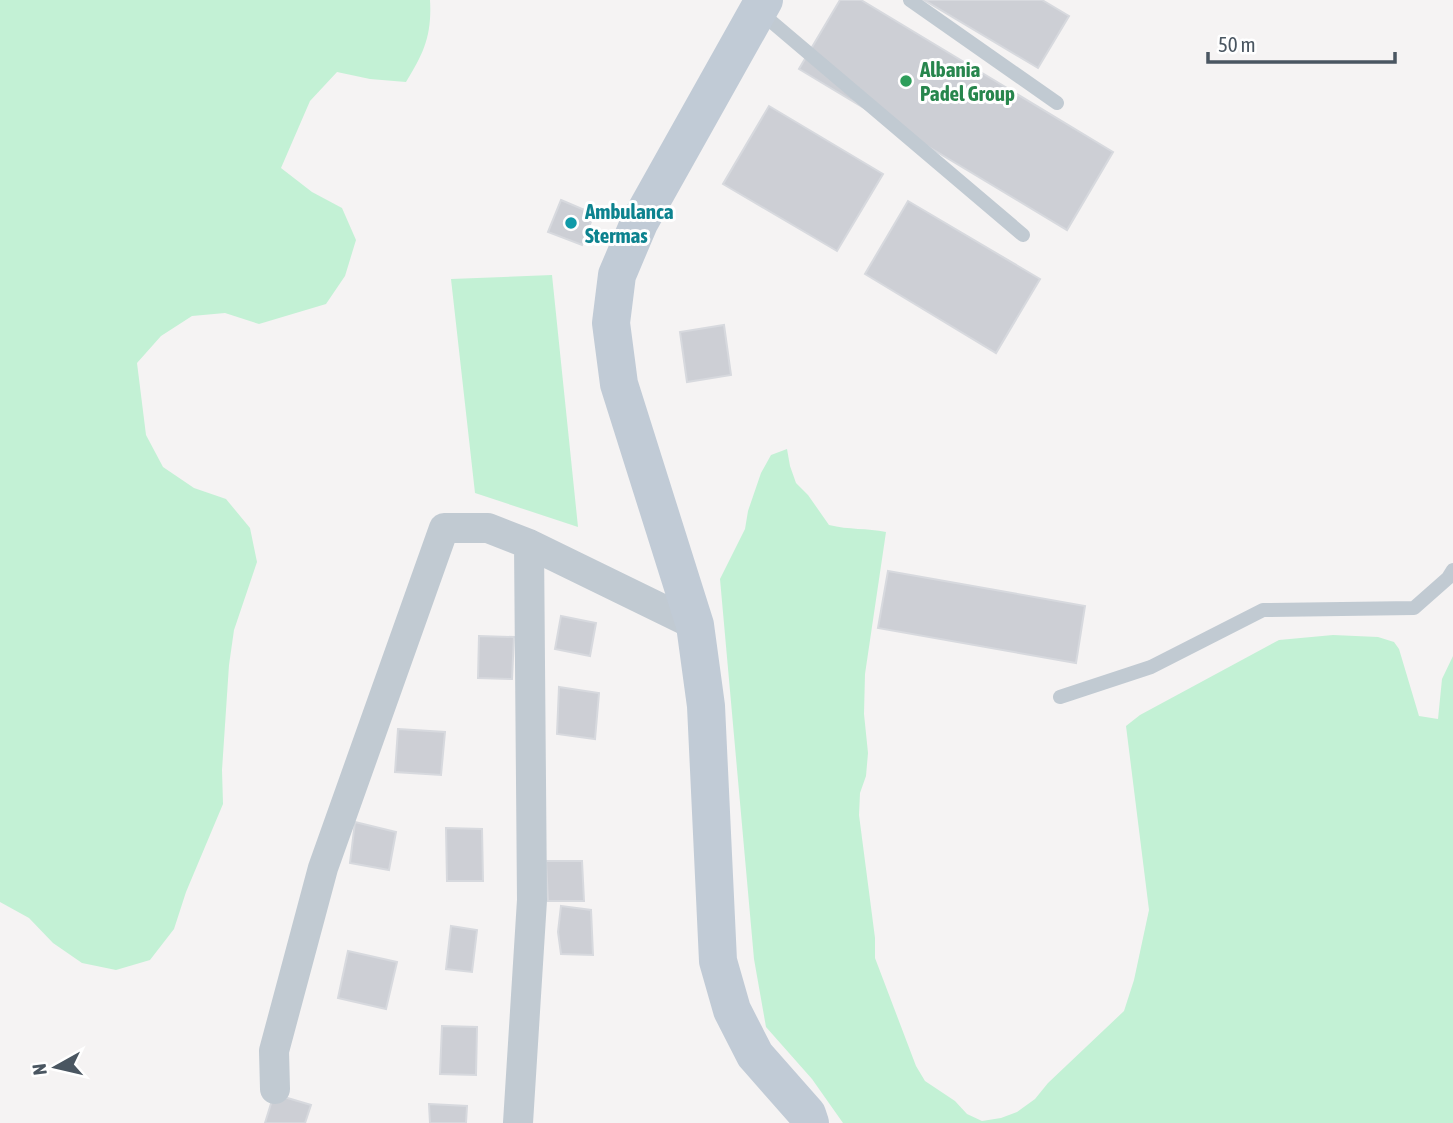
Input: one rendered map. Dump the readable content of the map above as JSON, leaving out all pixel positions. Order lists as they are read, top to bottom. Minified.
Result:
{"places":["Albania Padel Group","Ambulanca Stermas"],"scale_bar":"50 m","north":"left"}
